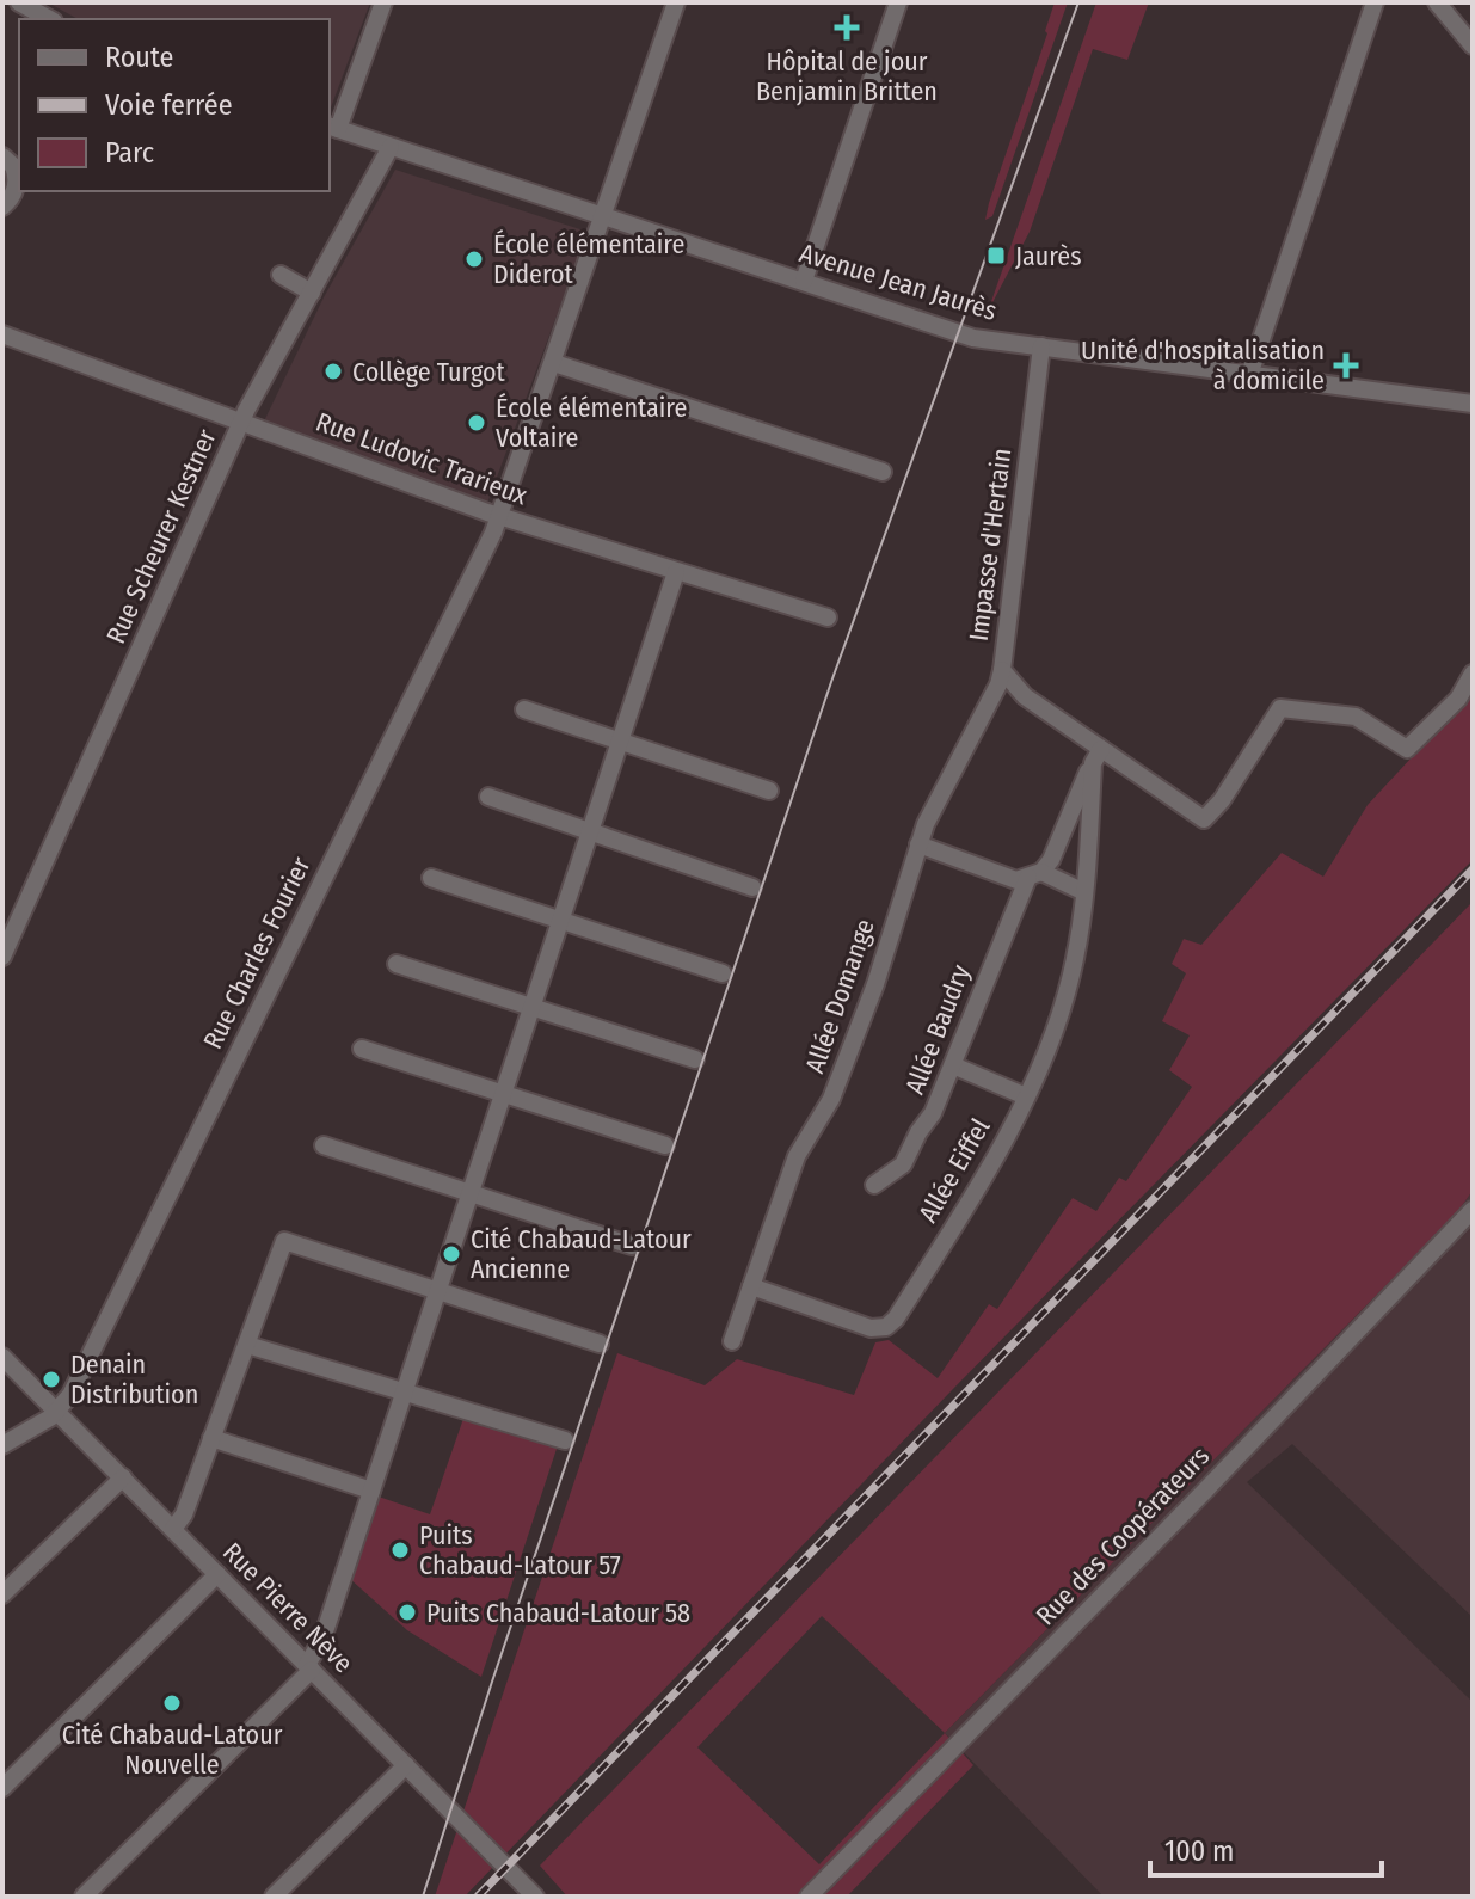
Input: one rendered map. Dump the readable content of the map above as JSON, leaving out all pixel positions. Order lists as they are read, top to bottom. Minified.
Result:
{"streets":{"street":["Avenue Jean Jaurès","Rue Ludovic Trarieux","Rue Scheurer Kestner","Impasse d'Hertain","Rue Charles Fourier","Allée Domange","Allée Baudry","Allée Eiffel","Rue des Coopérateurs","Rue Pierre Nève"]},"crossings":[["Avenue Jean Jaurès","Rue Scheurer Kestner"],["Avenue Jean Jaurès","Impasse d'Hertain"],["Avenue Jean Jaurès","Rue Charles Fourier"],["Rue Ludovic Trarieux","Rue Scheurer Kestner"],["Rue Ludovic Trarieux","Rue Charles Fourier"],["Impasse d'Hertain","Allée Domange"],["Impasse d'Hertain","Allée Baudry"],["Impasse d'Hertain","Allée Eiffel"],["Rue Charles Fourier","Rue Pierre Nève"],["Allée Domange","Allée Eiffel"],["Allée Baudry","Allée Eiffel"]],"places":{"health":["Hôpital de jour Benjamin Britten","Unité d'hospitalisation à domicile"],"transit":["Jaurès"],"other":["École élémentaire Diderot","Collège Turgot","École élémentaire Voltaire","Cité Chabaud-Latour Ancienne","Denain Distribution","Puits Chabaud-Latour 57","Puits Chabaud-Latour 58","Cité Chabaud-Latour Nouvelle"]},"legend":["Route","Voie ferrée","Parc"],"scale_bar":"100 m"}
